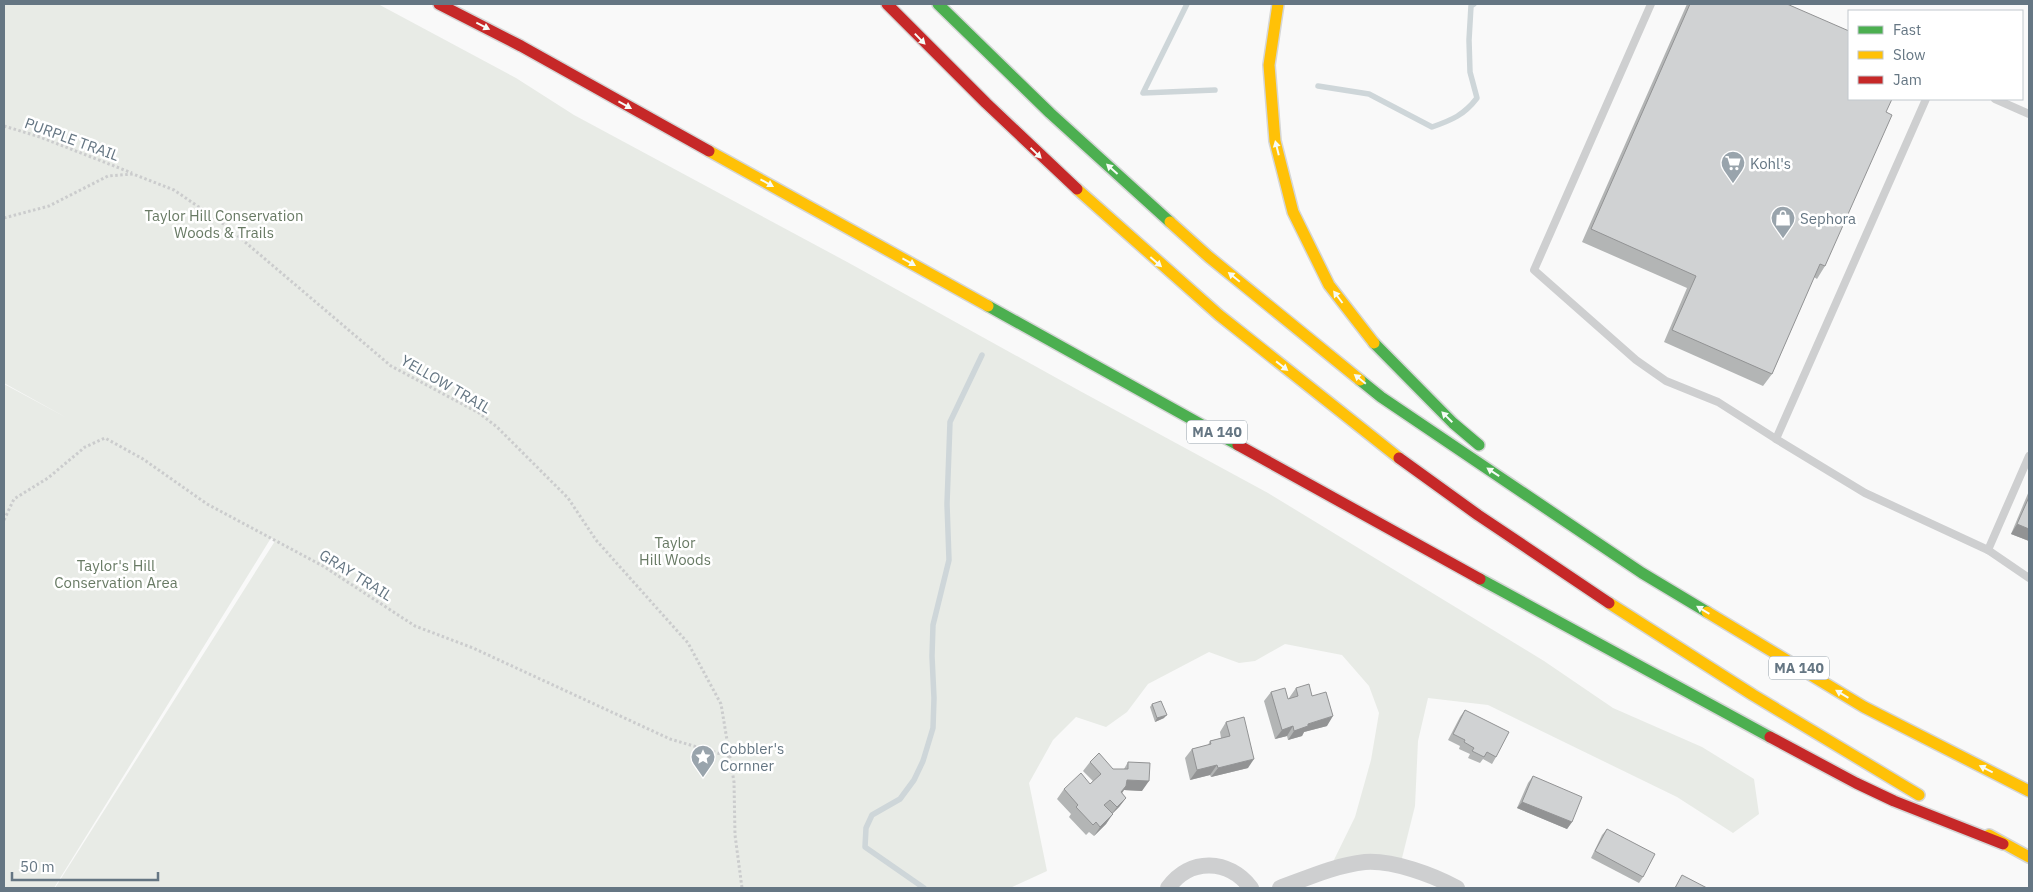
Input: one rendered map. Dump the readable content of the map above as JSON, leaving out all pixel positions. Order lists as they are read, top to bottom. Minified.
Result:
{"streets":{"highway":["MA 140"],"path":["PURPLE TRAIL","YELLOW TRAIL","GRAY TRAIL"]},"crossings":[["PURPLE TRAIL","YELLOW TRAIL"],["YELLOW TRAIL","GRAY TRAIL"]],"parks":["Taylor Hill Conservation Woods & Trails","Taylor Hill Woods","Taylor's Hill Conservation Area"],"places":{"supermarket":["Kohl's"],"shop":["Sephora"],"place":["Cobbler's Cornner"]},"legend":["Fast","Slow","Jam"],"scale_bar":"50 m"}
